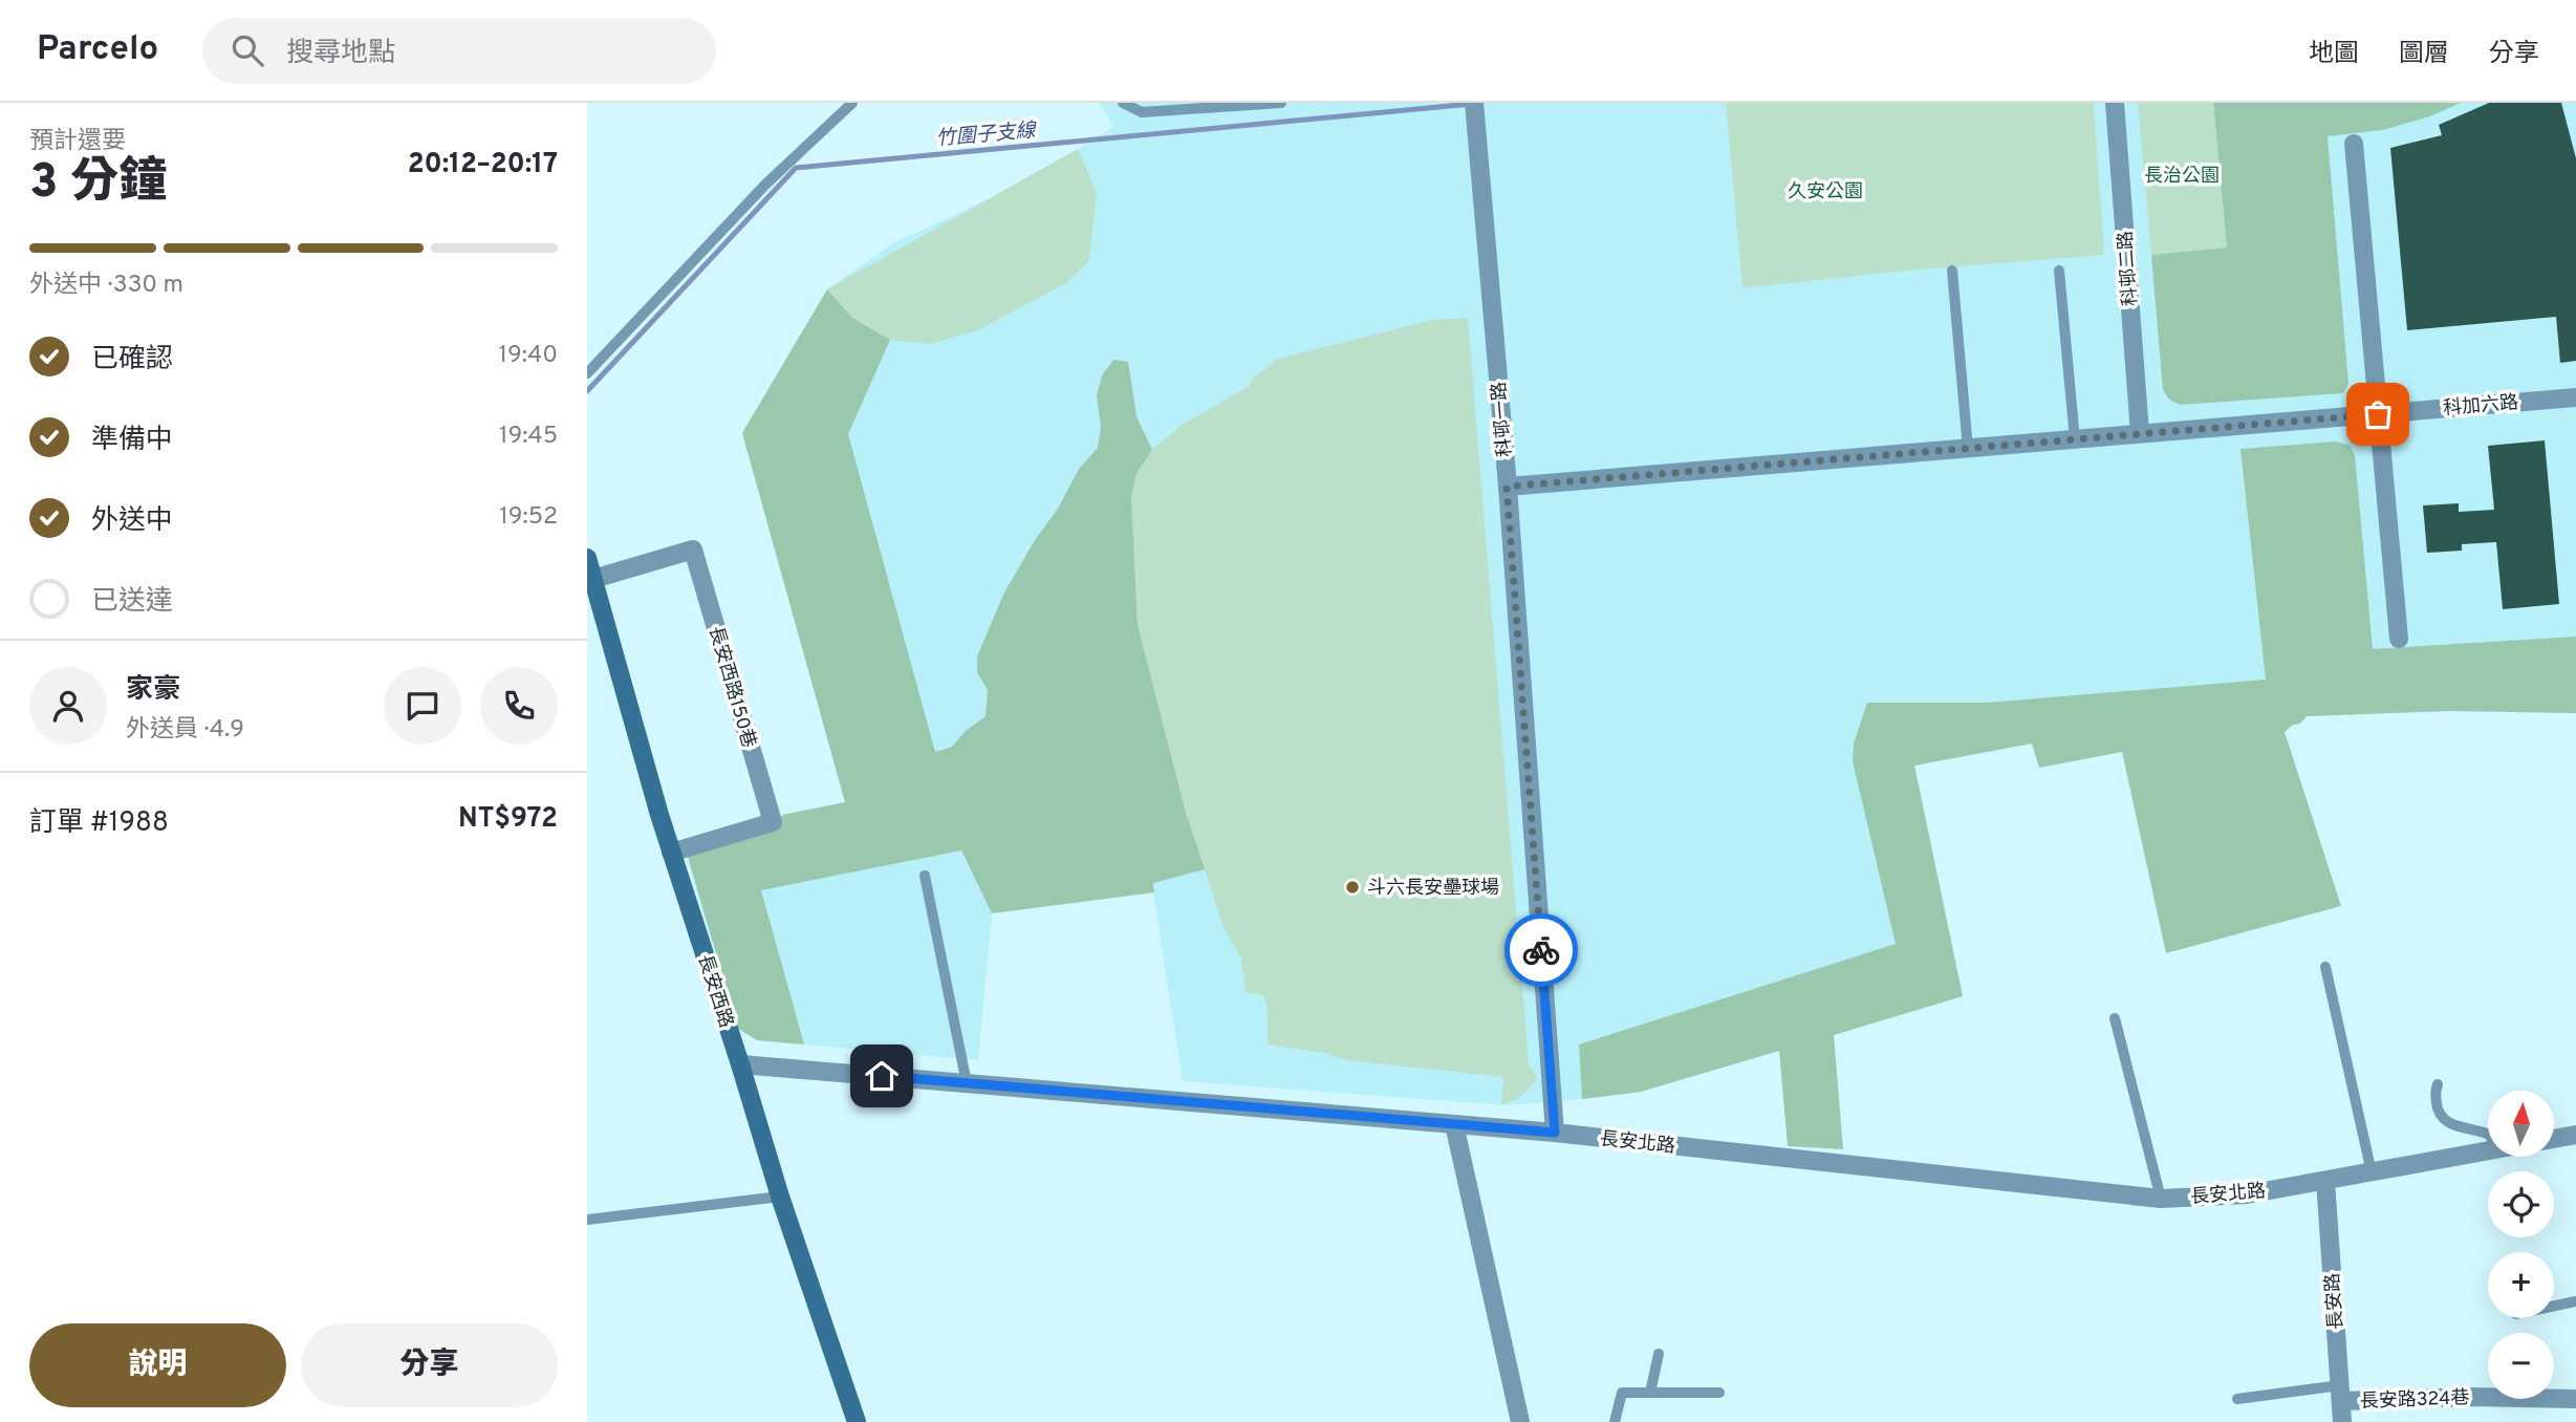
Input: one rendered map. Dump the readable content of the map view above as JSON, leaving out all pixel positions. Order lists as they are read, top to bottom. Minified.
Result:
{"streets":{"main road":["長安西路"],"street":["科邨二路","科加六路","科邨一路","長安西路150巷","長安北路","長安路","長安路324巷"]},"crossings":[["科邨二路","科加六路"],["科加六路","科邨一路"],["科邨一路","長安北路"],["長安西路150巷","長安西路"],["長安西路","長安北路"],["長安北路","長安路"],["長安路","長安路324巷"]],"water":["竹圍子支線"],"parks":["長治公園","久安公園"],"places":["斗六長安壘球場"],"north":"top","page":{"header":"Parcelo","search":"搜尋地點","nav":["地圖","圖層","分享"],"heading":["3 分鐘","預計還要","20:12–20:17"],"panel":["家豪","外送員 · 4.9","訂單 #1988","NT$972"],"bar":"外送中 · 330 m","list":[["已確認","19:40"],["準備中","19:45"],["外送中","19:52"],"已送達"],"map_buttons":["+","−"],"buttons":["說明","分享"]}}
